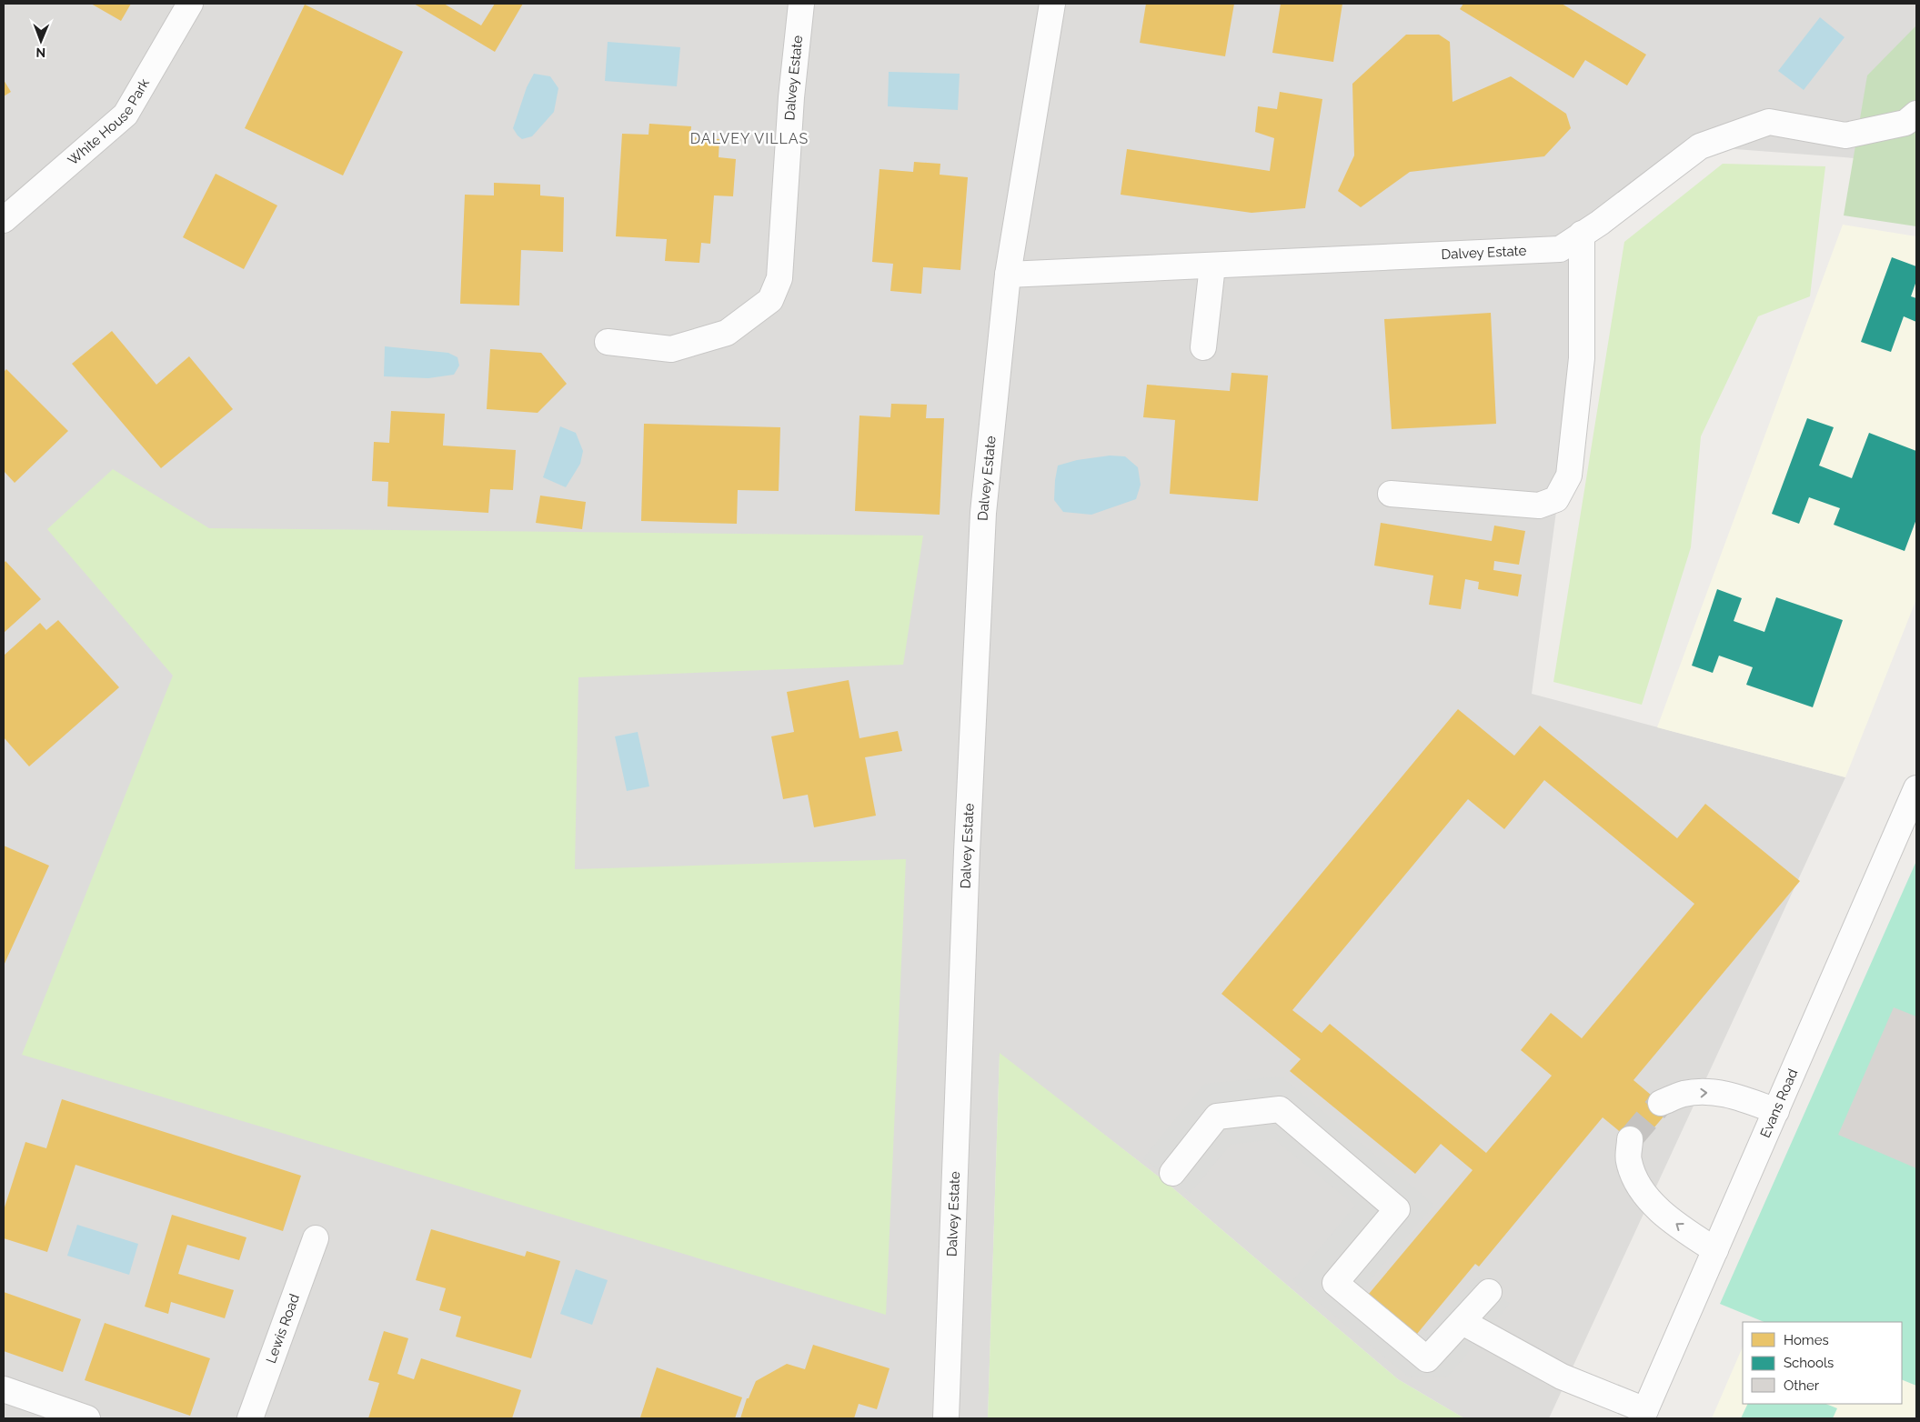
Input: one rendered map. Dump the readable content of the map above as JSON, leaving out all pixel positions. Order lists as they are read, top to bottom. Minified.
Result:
{"streets":{"street":["Dalvey Estate","White House Park","Evans Road","Lewis Road"]},"districts":["DALVEY VILLAS"],"legend":["Homes","Schools","Other"],"north":"bottom"}
